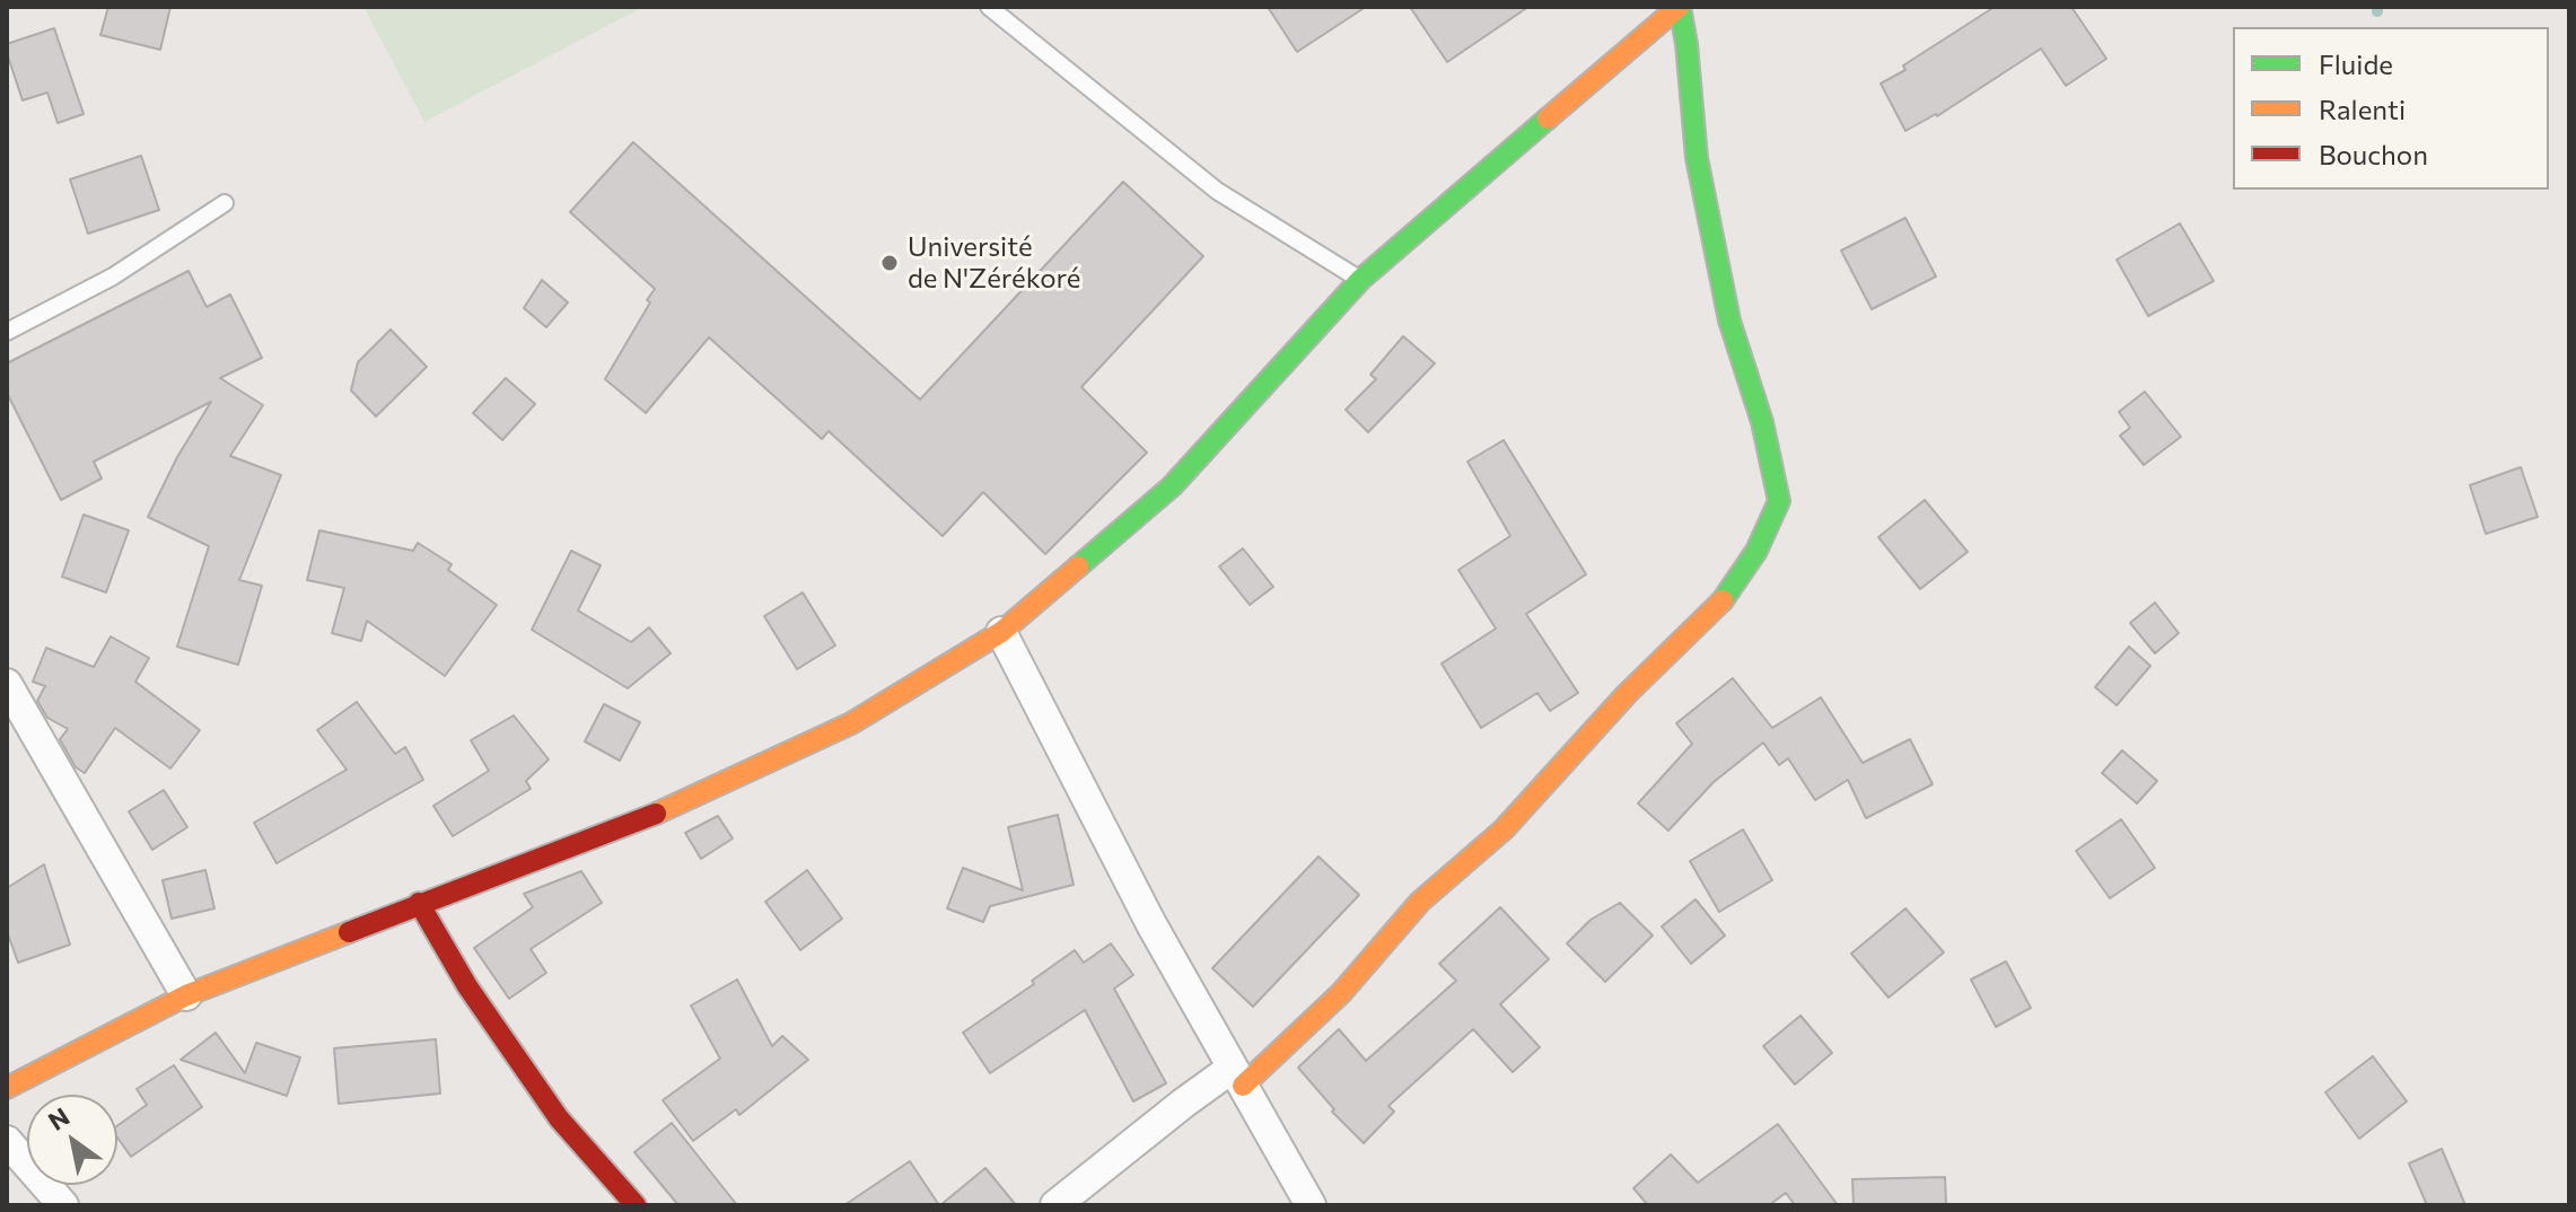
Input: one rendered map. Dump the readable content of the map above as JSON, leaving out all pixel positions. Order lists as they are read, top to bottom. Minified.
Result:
{"places":["Université de N'Zérékoré"],"legend":["Fluide","Ralenti","Bouchon"],"north":"top left"}
